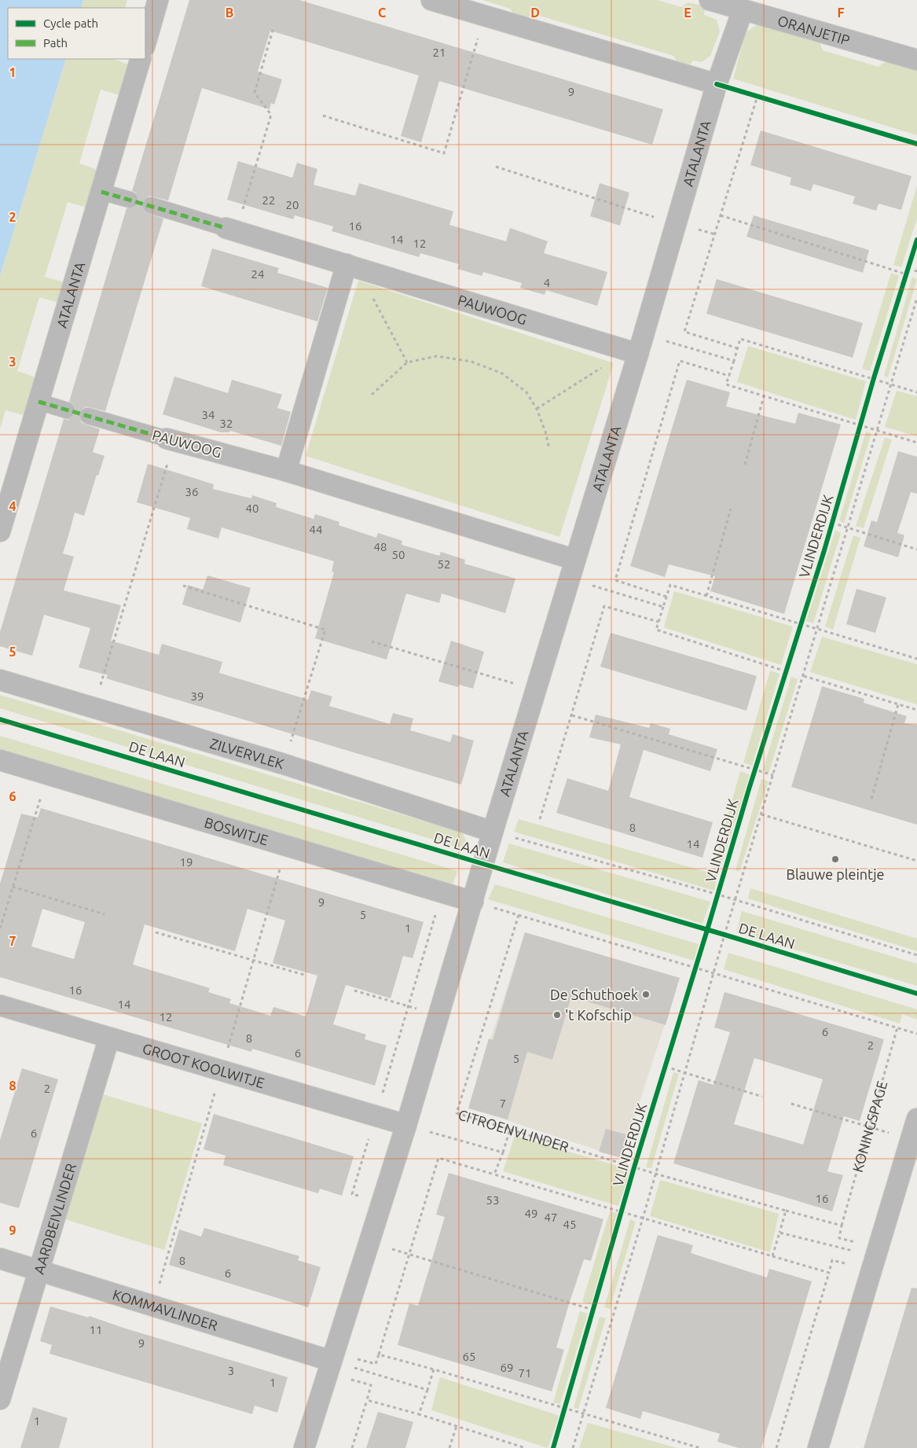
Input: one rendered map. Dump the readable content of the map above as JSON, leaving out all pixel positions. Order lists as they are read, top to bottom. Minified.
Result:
{"streets":{"street":["ORANJETIP","ATALANTA","PAUWOOG","ZILVERVLEK","BOSWITJE","GROOT KOOLWITJE","AARDBEIVLINDER","KOMMAVLINDER"],"path":["KONINGSPAGE","CITROENVLINDER"],"cycle path":["VLINDERDIJK","DE LAAN"]},"crossings":[["ORANJETIP","ATALANTA"],["ATALANTA","PAUWOOG"],["ATALANTA","ZILVERVLEK"],["VLINDERDIJK","CITROENVLINDER"],["GROOT KOOLWITJE","CITROENVLINDER"],["GROOT KOOLWITJE","AARDBEIVLINDER"],["AARDBEIVLINDER","KOMMAVLINDER"]],"places":["Blauwe pleintje","De Schuthoek","'t Kofschip"],"house_numbers":["21","9","22","20","16","14","12","24","4","34","32","36","40","44","48","50","52","39","8","14","19","9","5","1","16","14","12","6","8","2","6","5","2","7","6","16","53","49","47","45","8","6","11","9","65","69","3","71","1","1"],"legend":["Cycle path","Path"],"grid":{"columns":["B","C","D","E","F"],"rows":["1","2","3","4","5","6","7","8","9"]}}
